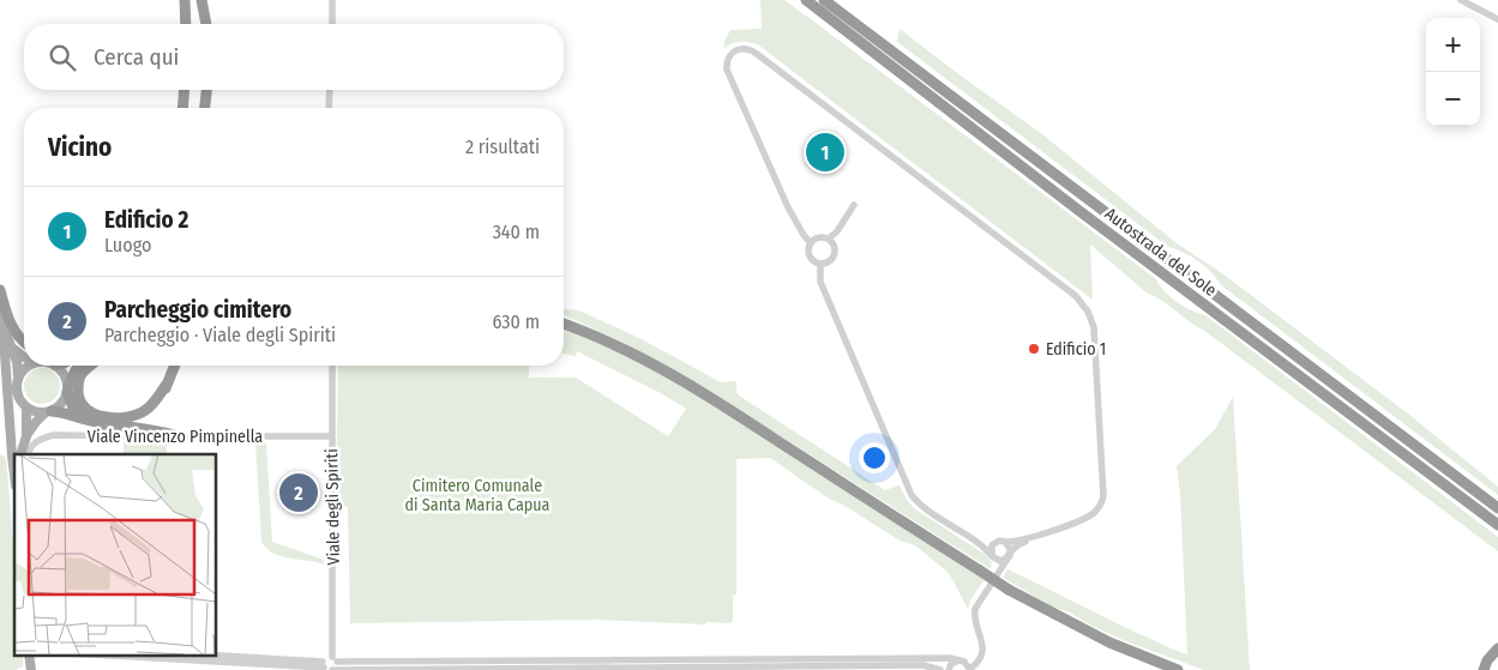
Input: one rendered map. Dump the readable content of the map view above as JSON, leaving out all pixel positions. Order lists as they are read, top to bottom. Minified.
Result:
{"streets":{"highway":["Autostrada del Sole"],"street":["Viale Vincenzo Pimpinella","Viale degli Spiriti"]},"crossings":[["Viale Vincenzo Pimpinella","Viale degli Spiriti"]],"parks":["Cimitero Comunale di Santa Maria Capua"],"places":["Edificio 1"],"page":{"map_buttons":["+","−"],"search":"Cerca qui","heading":["Vicino","2 risultati"],"pins":["1","2"],"list":[{"mark":"1","name":"Edificio 2","note":"Luogo","value":"340 m"},{"mark":"2","name":"Parcheggio cimitero","note":"Parcheggio · Viale degli Spiriti","value":"630 m"}]}}
